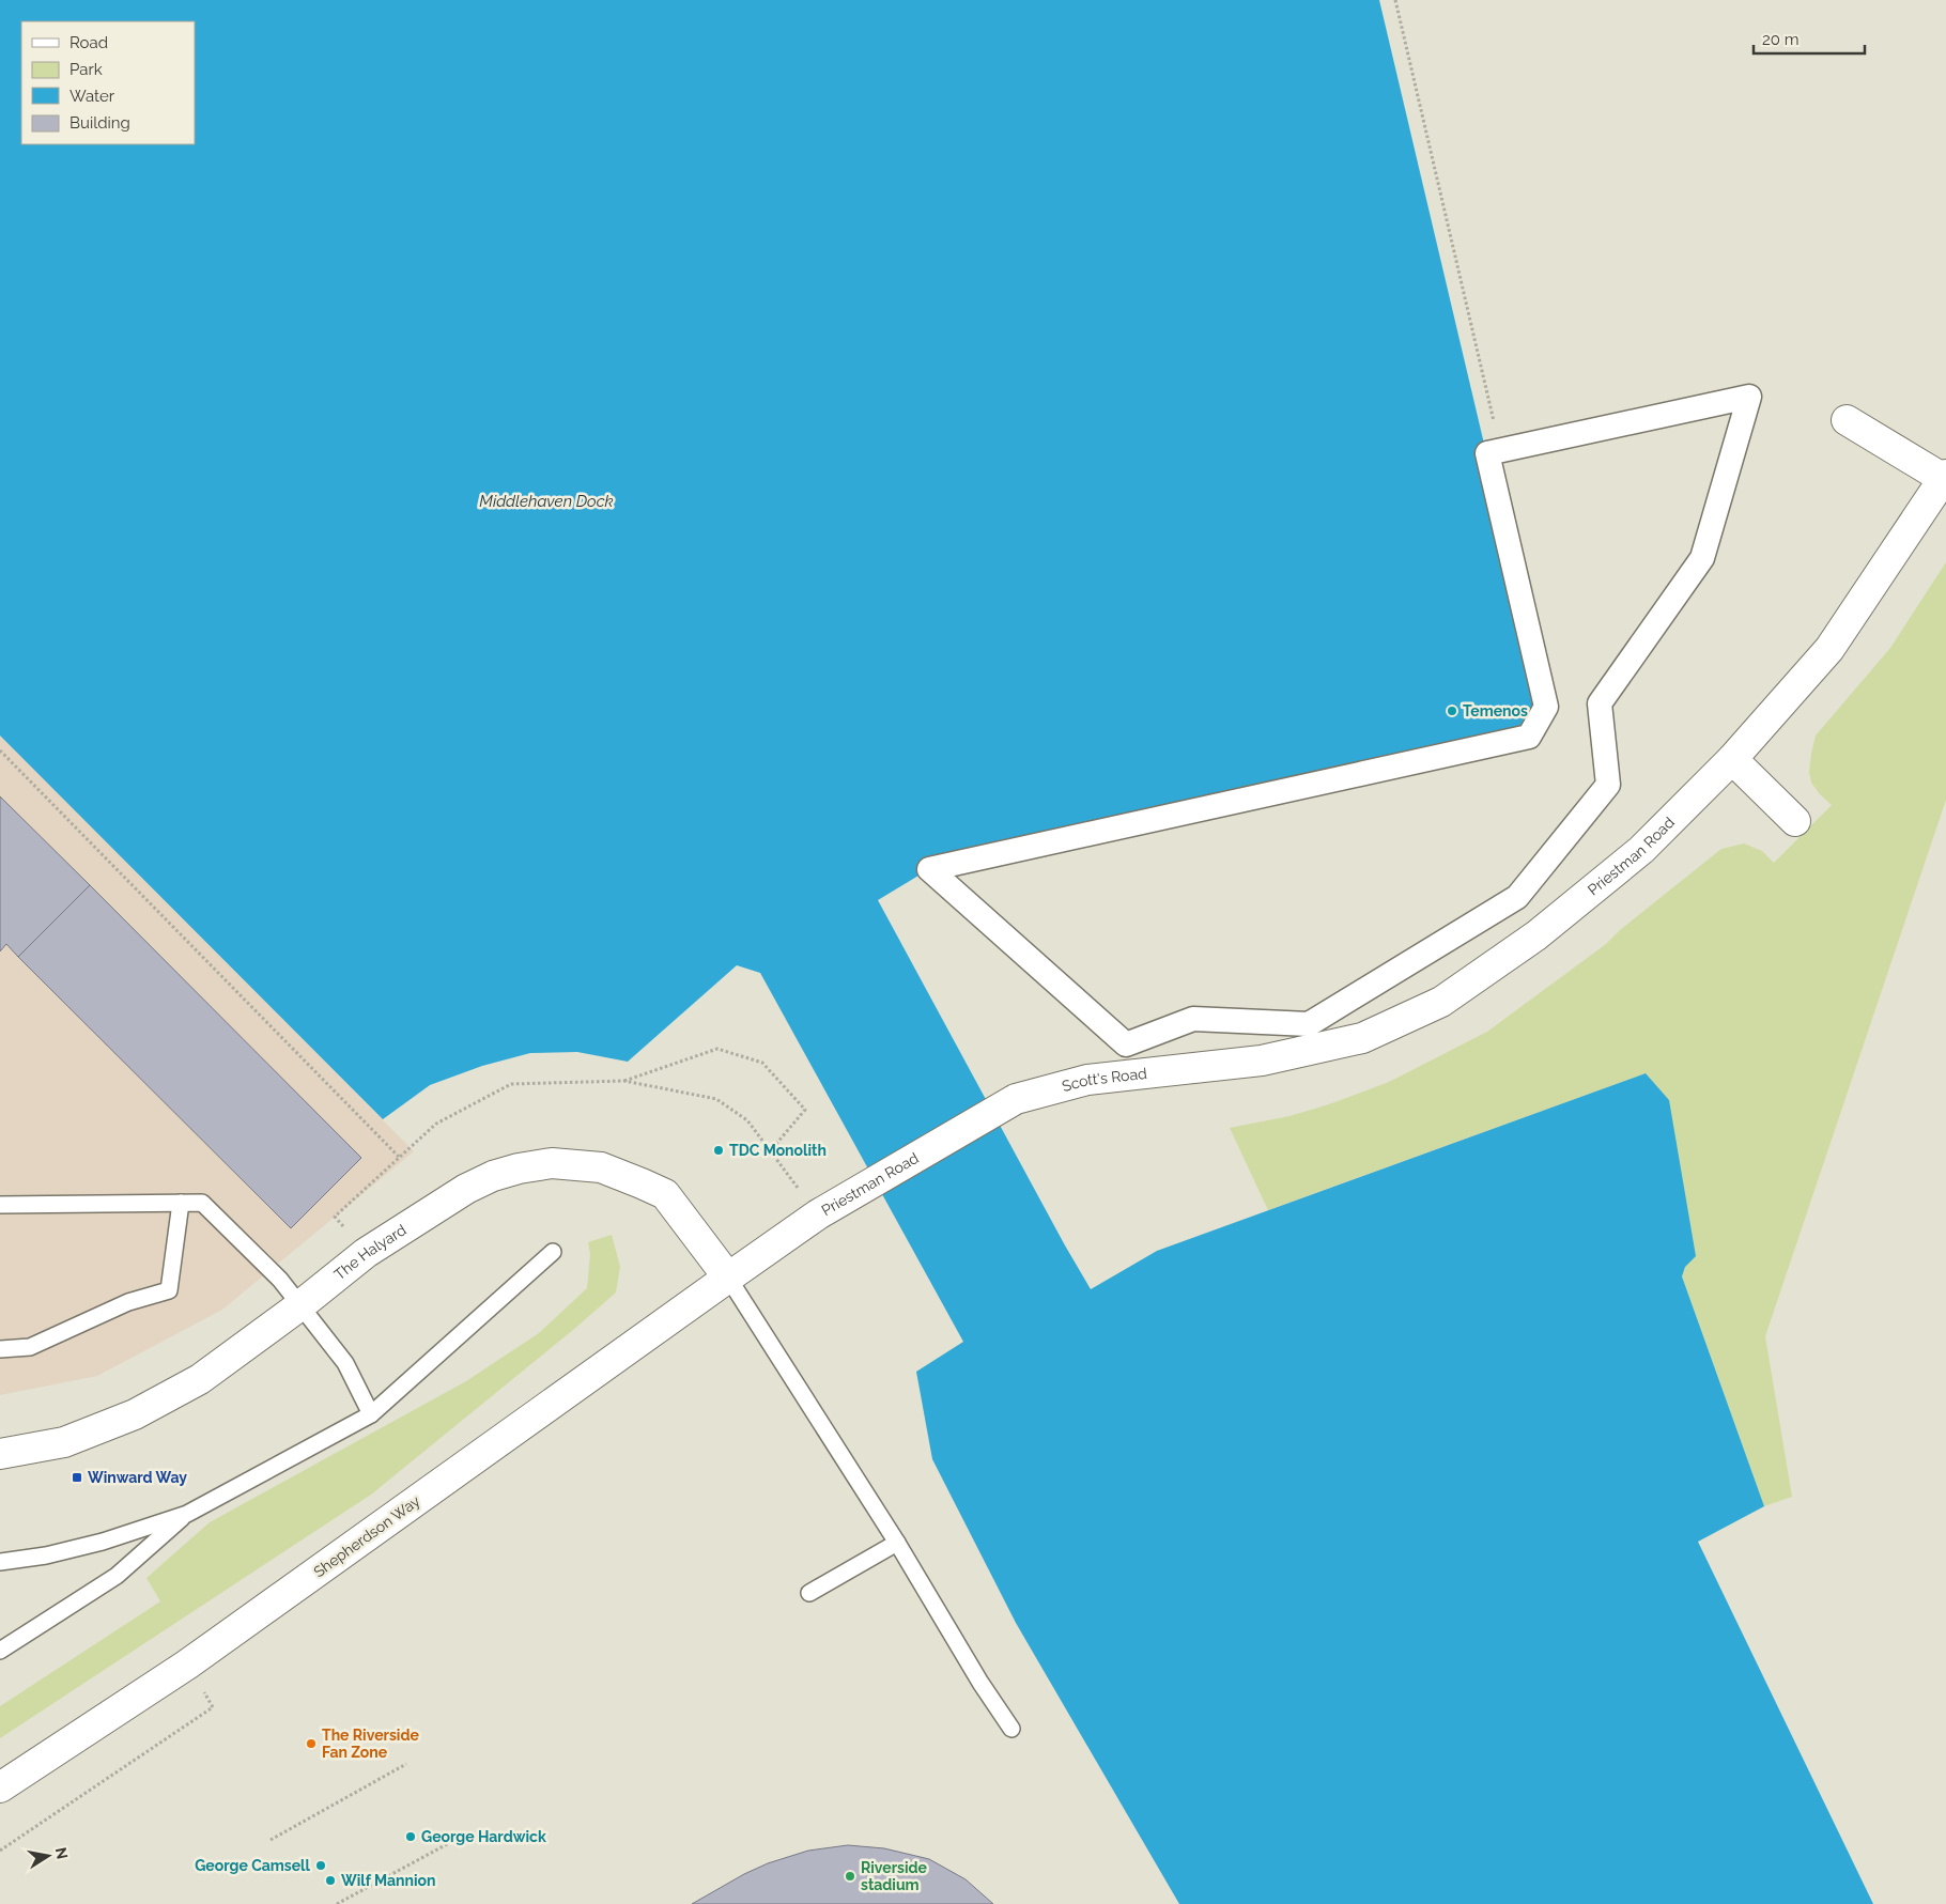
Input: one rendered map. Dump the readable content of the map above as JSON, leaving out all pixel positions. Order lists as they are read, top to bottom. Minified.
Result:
{"streets":{"street":["Priestman Road","Scott's Road","The Halyard","Shepherdson Way"]},"crossings":[["Priestman Road","Scott's Road"],["Priestman Road","The Halyard"],["Priestman Road","Shepherdson Way"],["The Halyard","Shepherdson Way"]],"water":["Middlehaven Dock"],"places":{"other":["Temenos","TDC Monolith","The Riverside Fan Zone","George Hardwick","George Camsell","Riverside stadium","Wilf Mannion"],"transit":["Winward Way"]},"legend":["Road","Park","Water","Building"],"scale_bar":"20 m","north":"right"}
